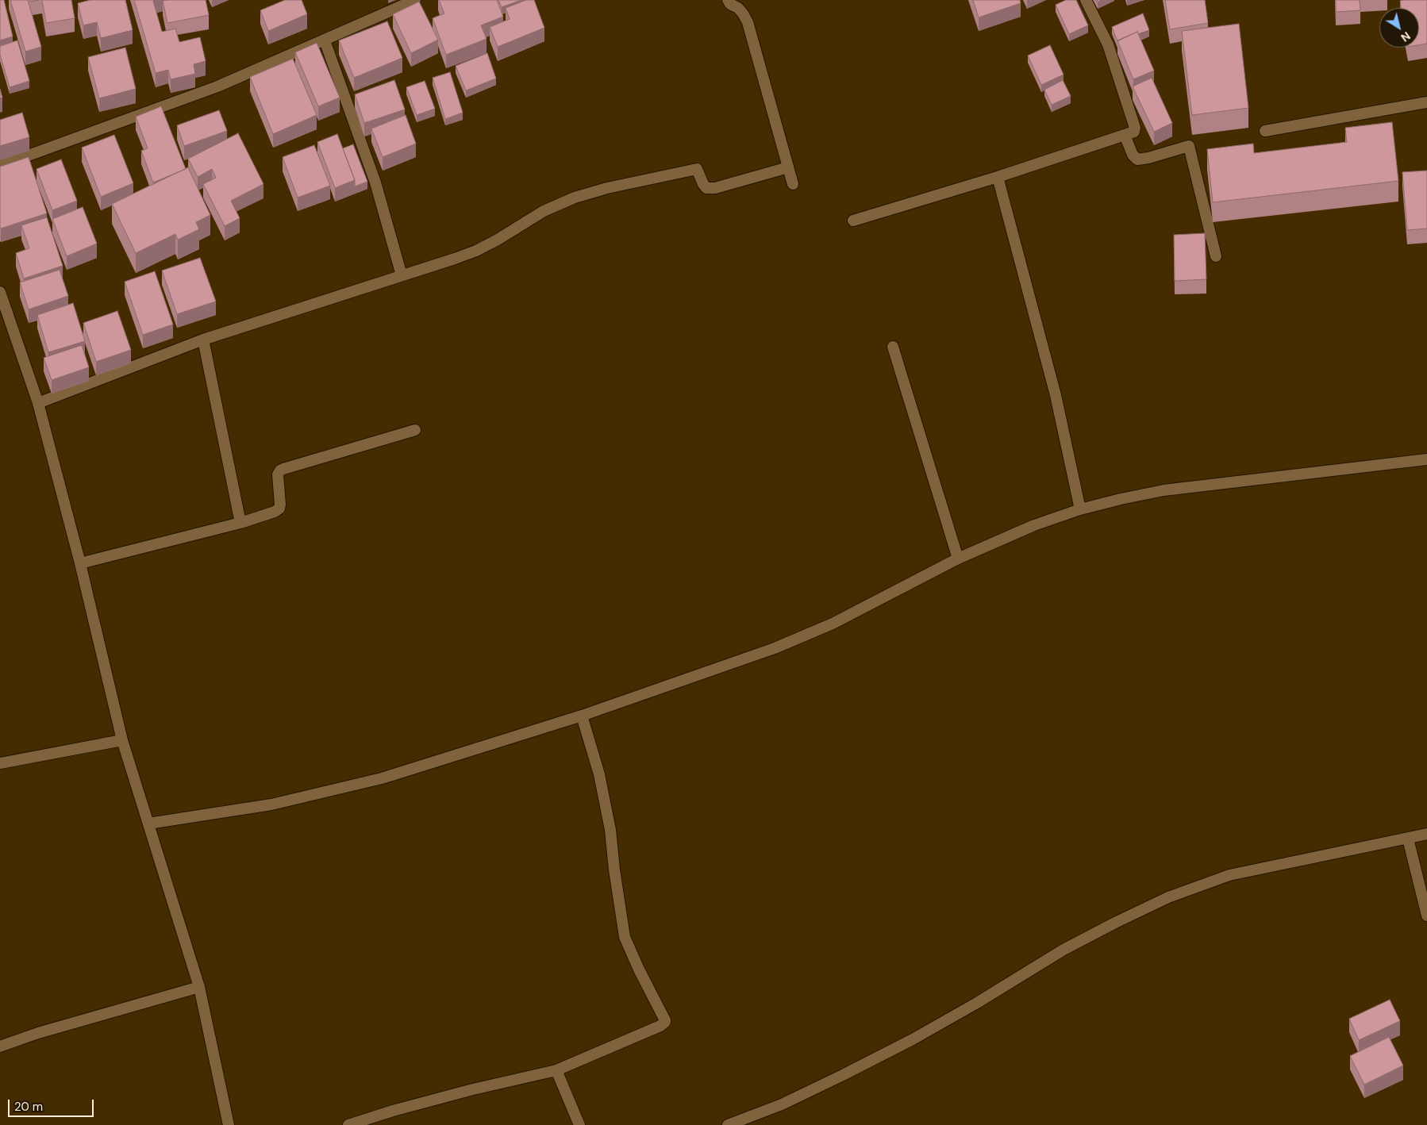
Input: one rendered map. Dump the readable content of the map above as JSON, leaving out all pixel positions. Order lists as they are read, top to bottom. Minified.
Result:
{"scale_bar":"20 m","north":"bottom right"}
